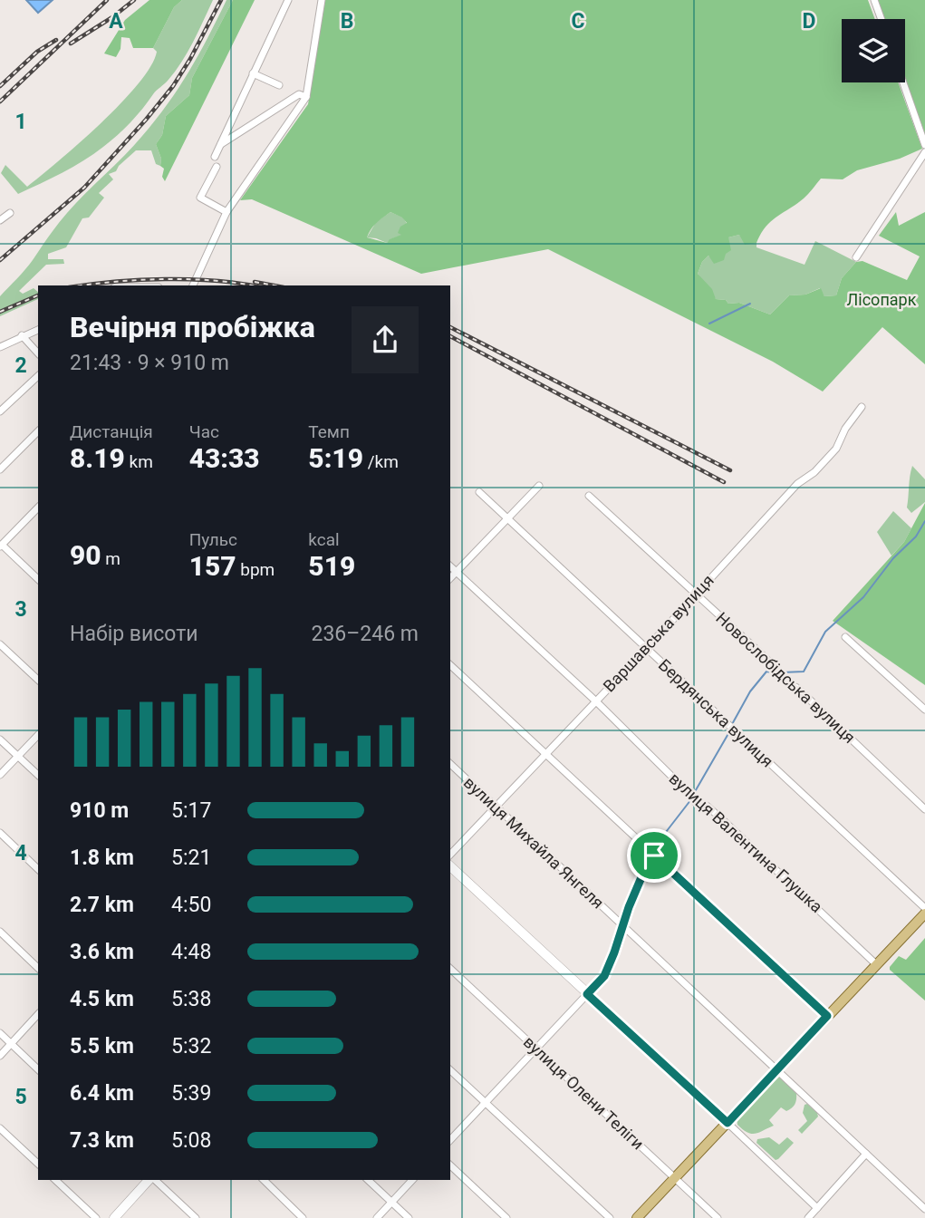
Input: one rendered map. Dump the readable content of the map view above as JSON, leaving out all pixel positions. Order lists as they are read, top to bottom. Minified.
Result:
{"streets":{"street":["Варшавська вулиця","Новослобідська вулиця","Бердянська вулиця","вулиця Михайла Янгеля","вулиця Валентина Глушка","вулиця Олени Теліги"]},"crossings":[["Варшавська вулиця","Новослобідська вулиця"],["Варшавська вулиця","Бердянська вулиця"],["Варшавська вулиця","вулиця Михайла Янгеля"],["Варшавська вулиця","вулиця Валентина Глушка"]],"parks":["Лісопарк"],"page":{"heading":["Вечірня пробіжка","21:43 · 9 × 910 m"],"stats":[["Дистанція","8.19 km"],["Час","43:33"],["Темп","5:19 /km"],["90 m"],["Пульс","157 bpm"],["kcal","519"]],"chart":["Набір висоти","236–246 m"],"list":[{"name":"910 m","note":"5:17"},{"name":"1.8 km","note":"5:21"},{"name":"2.7 km","note":"4:50"},{"name":"3.6 km","note":"4:48"},{"name":"4.5 km","note":"5:38"},{"name":"5.5 km","note":"5:32"},{"name":"6.4 km","note":"5:39"},{"name":"7.3 km","note":"5:08"}]},"grid":{"columns":["A","B","C","D"],"rows":["1","2","3","4","5"]}}
